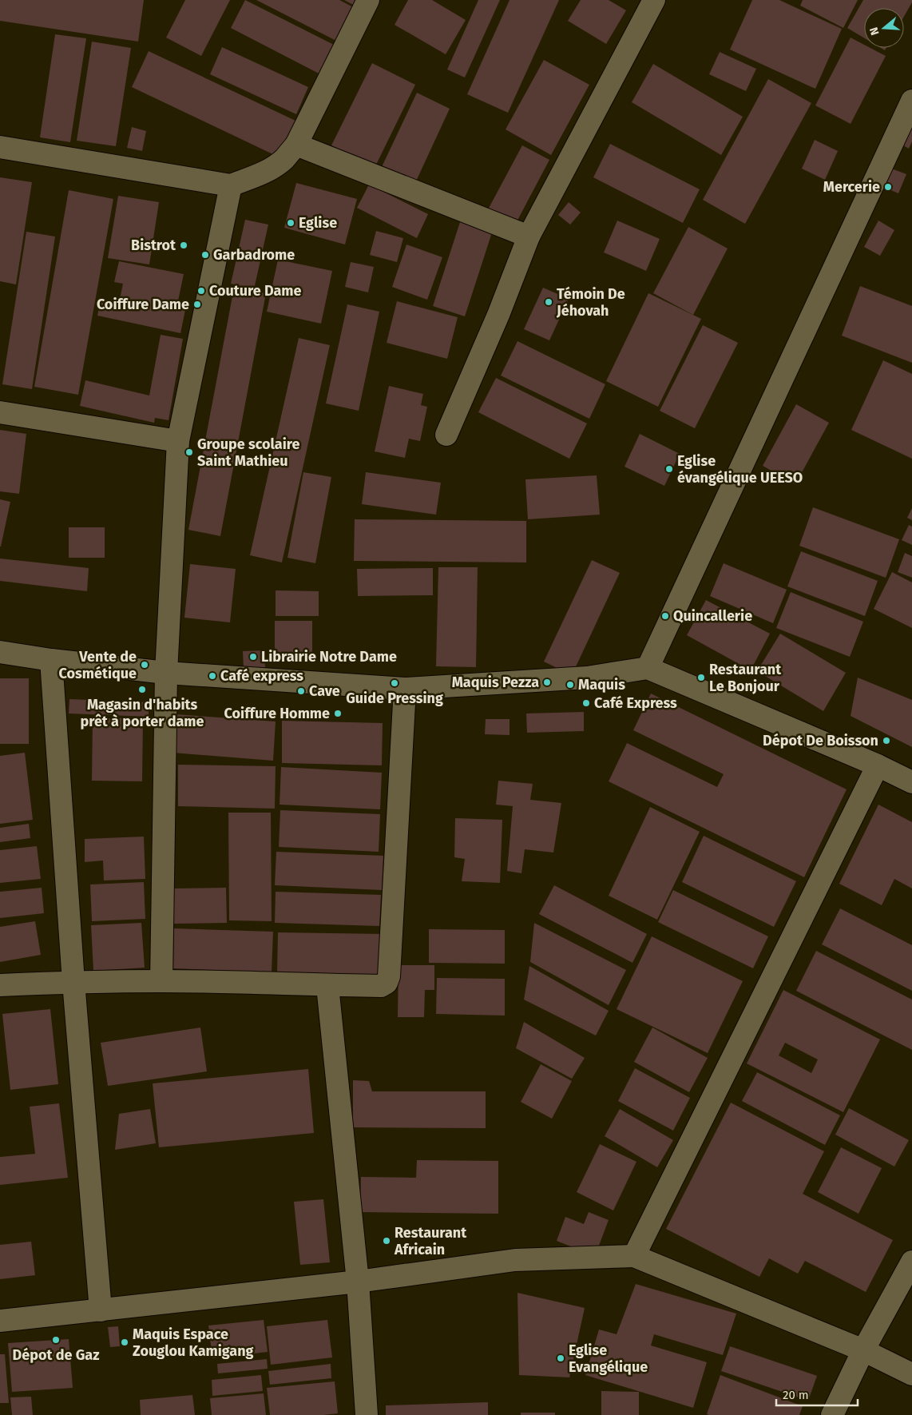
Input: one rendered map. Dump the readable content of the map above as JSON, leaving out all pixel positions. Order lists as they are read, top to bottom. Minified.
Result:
{"places":["Mercerie","Eglise","Bistrot","Garbadrome","Couture Dame","Témoin De Jéhovah","Coiffure Dame","Groupe scolaire Saint Mathieu","Eglise évangélique UEESO","Quincallerie","Librairie Notre Dame","Vente de Cosmétique","Café express","Restaurant Le Bonjour","Maquis Pezza","Guide Pressing","Maquis","Magasin d'habits prêt à porter dame","Cave","Café Express","Coiffure Homme","Dépot De Boisson","Restaurant Africain","Dépot de Gaz","Maquis Espace Zouglou Kamigang","Eglise Evangélique"],"scale_bar":"20 m","north":"left"}
